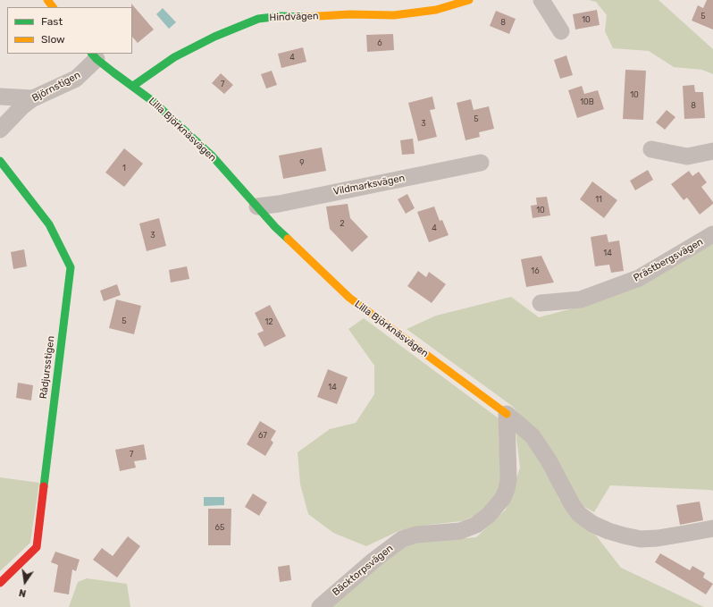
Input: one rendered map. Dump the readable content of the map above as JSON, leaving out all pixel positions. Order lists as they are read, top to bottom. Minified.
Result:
{"streets":{"street":["Hindvägen","Björnstigen","Lilla Björknäsvägen","Vildmarksvägen","Prästbergsvägen","Rådjursstigen","Bäcktorpsvägen"]},"crossings":[["Hindvägen","Lilla Björknäsvägen"],["Björnstigen","Lilla Björknäsvägen"],["Lilla Björknäsvägen","Vildmarksvägen"],["Lilla Björknäsvägen","Bäcktorpsvägen"]],"house_numbers":["5","10","8","6","4","7","10","10B","8","5","3","9","1","11","10","2","4","3","14","16","5","12","14","67","7","65"],"legend":["Fast","Slow"],"north":"bottom"}
